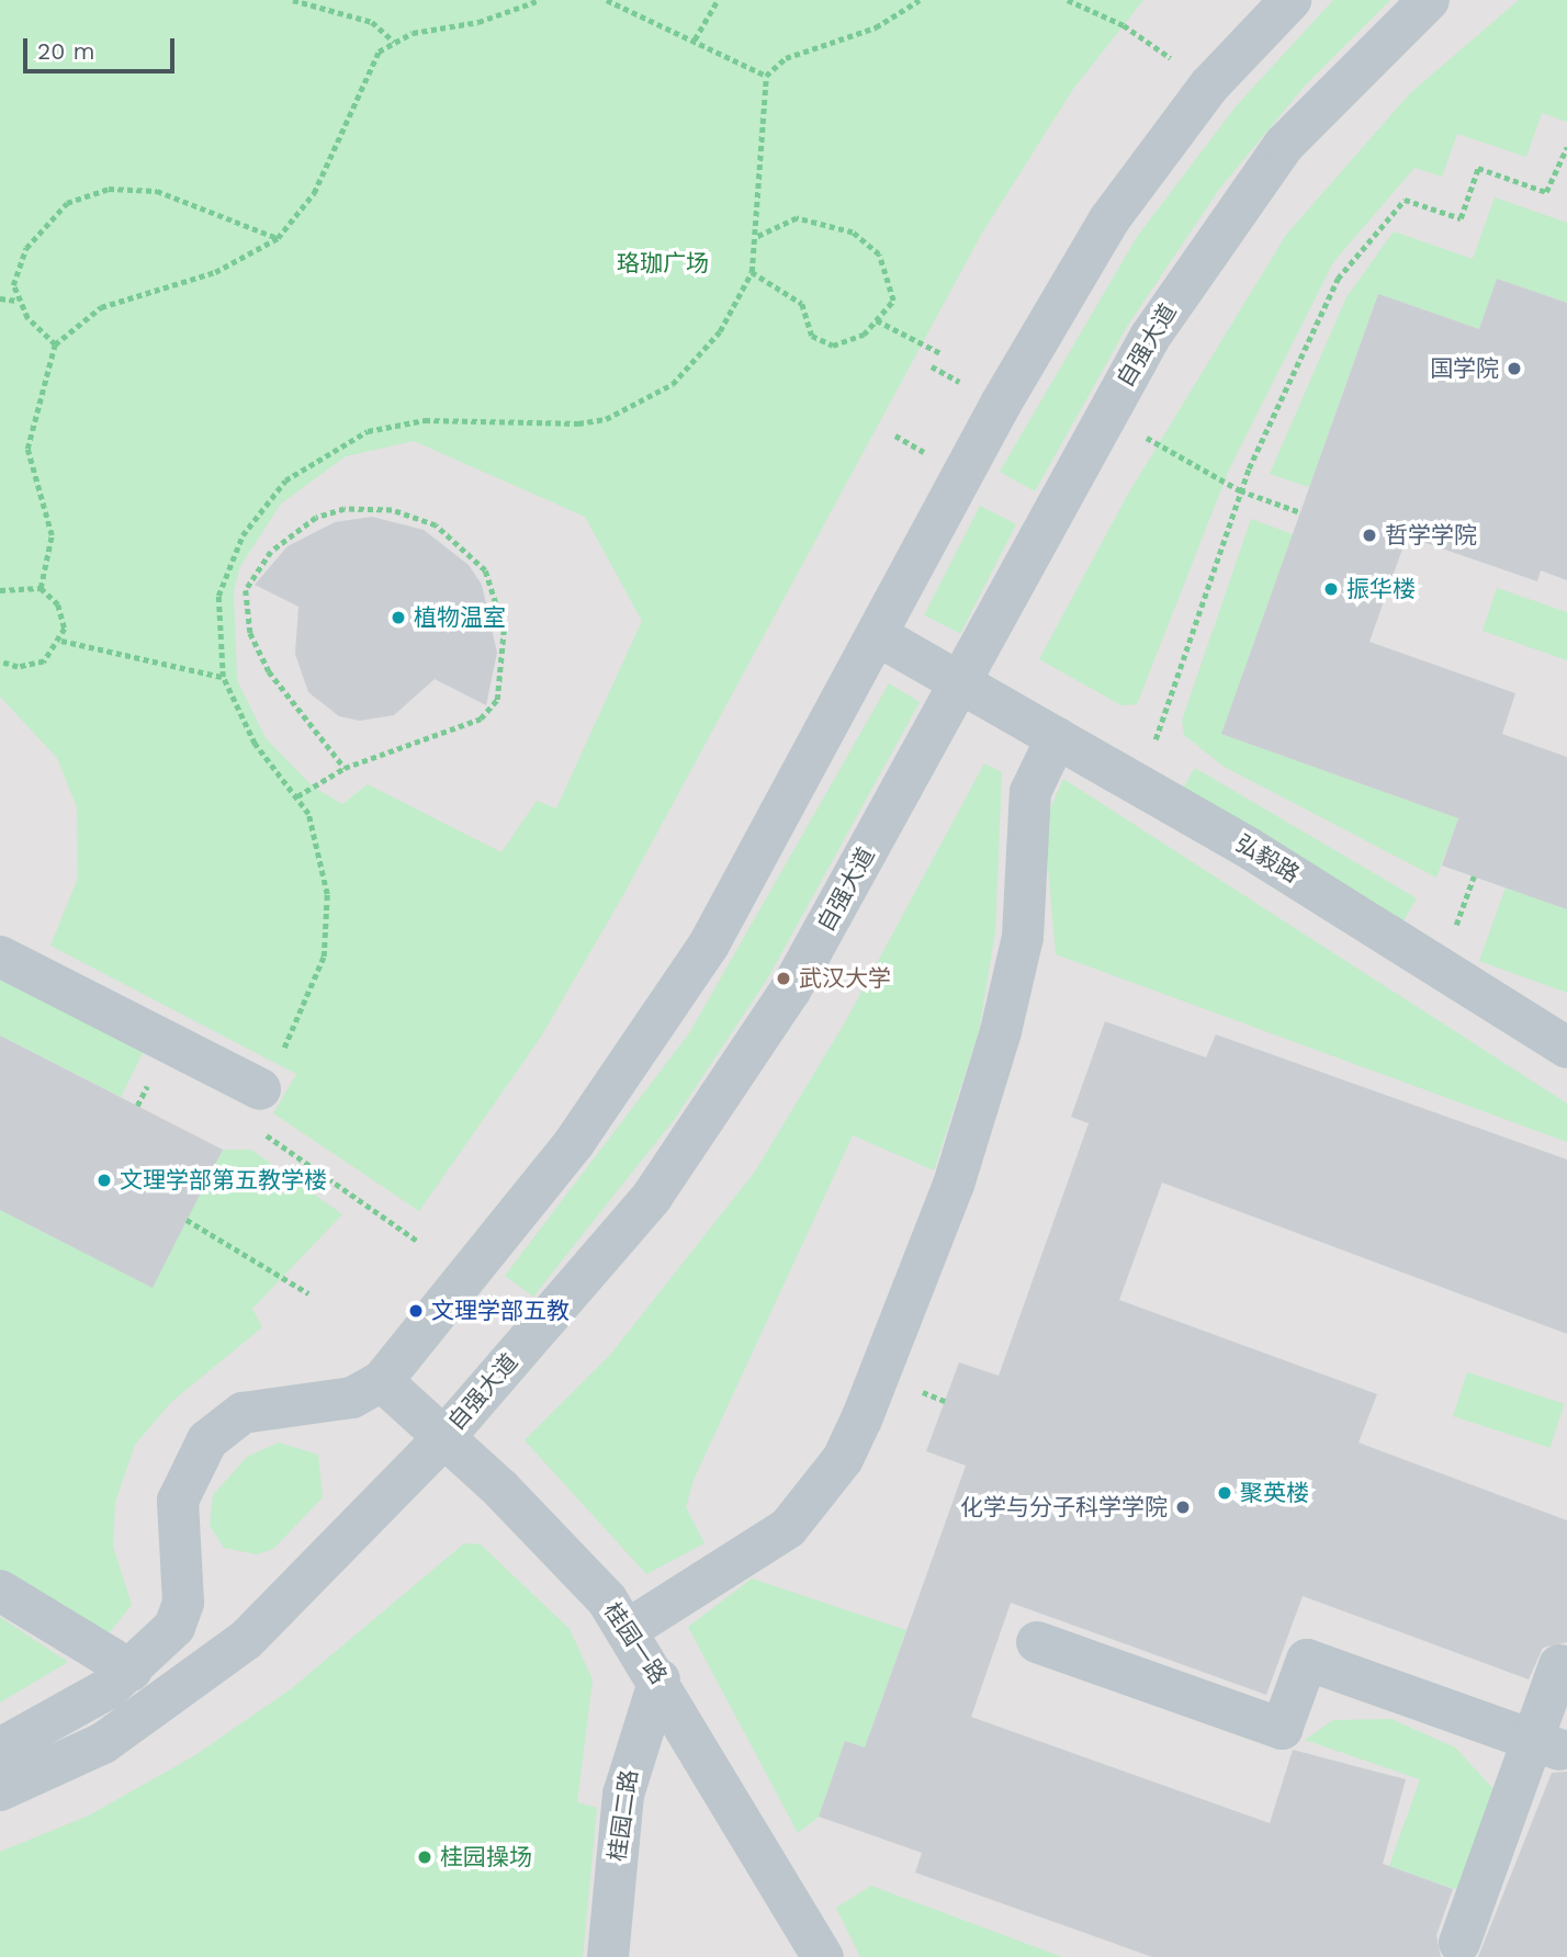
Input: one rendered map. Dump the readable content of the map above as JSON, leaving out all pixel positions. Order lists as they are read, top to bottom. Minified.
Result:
{"streets":{"street":["自强大道","弘毅路","桂园一路","桂园二路"]},"crossings":[["自强大道","弘毅路"],["自强大道","桂园一路"],["桂园一路","桂园二路"]],"parks":["珞珈广场"],"places":["国学院","哲学学院","振华楼","植物温室","武汉大学","文理学部第五教学楼","文理学部五教","聚英楼","化学与分子科学学院","桂园操场"],"scale_bar":"20 m"}
